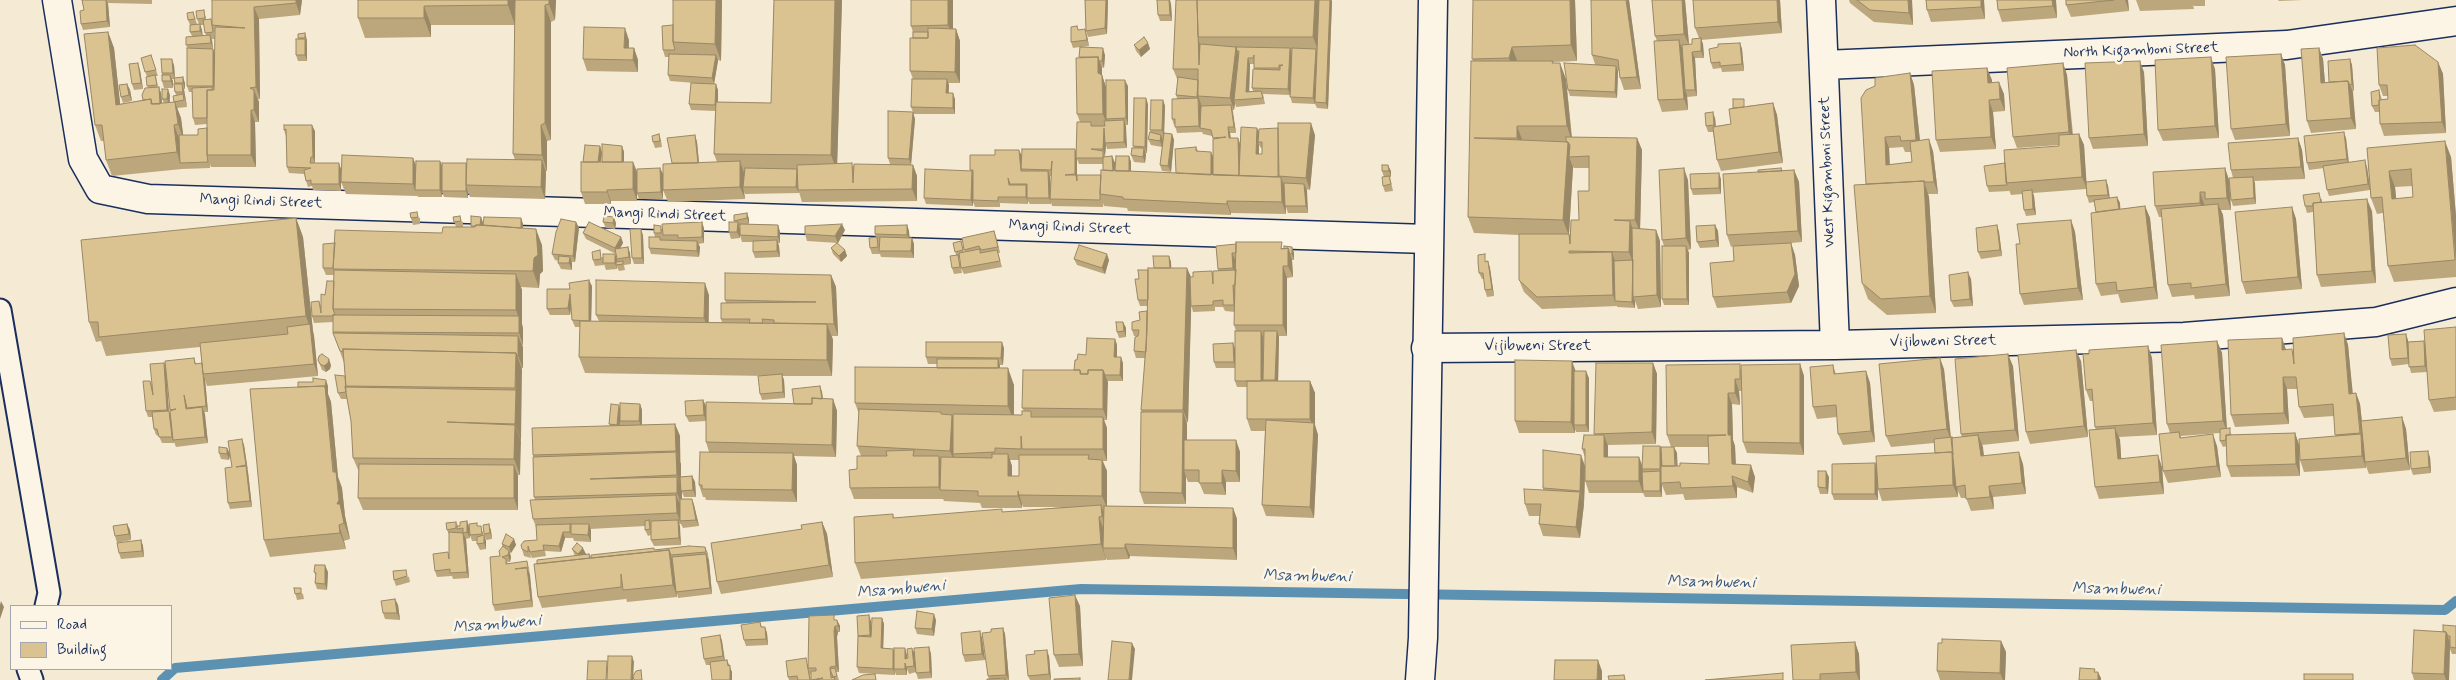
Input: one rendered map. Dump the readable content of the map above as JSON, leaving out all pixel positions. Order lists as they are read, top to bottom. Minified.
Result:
{"streets":{"street":["North Kigamboni Street","West Kigamboni Street","Mangi Rindi Street","Vijibweni Street"]},"crossings":[["North Kigamboni Street","West Kigamboni Street"],["West Kigamboni Street","Vijibweni Street"]],"water":["Msambweni"],"legend":["Road","Building"]}
